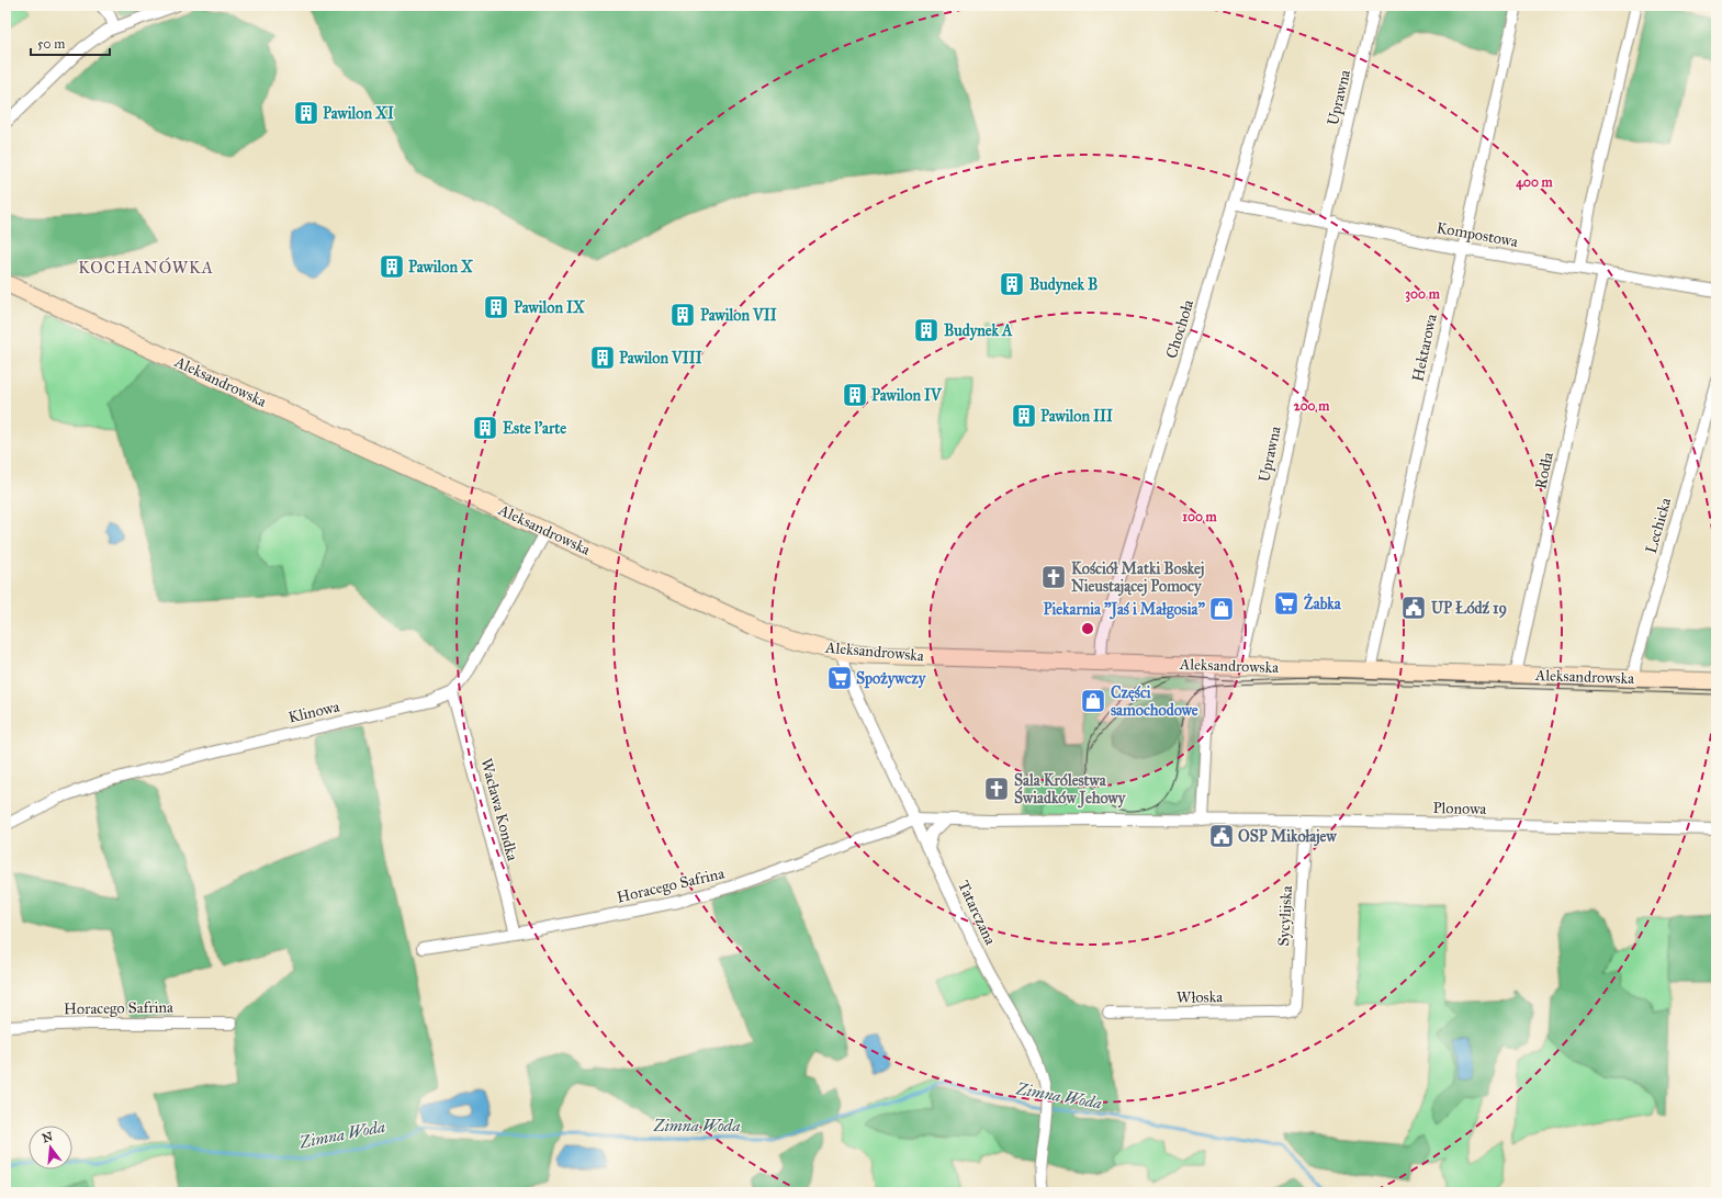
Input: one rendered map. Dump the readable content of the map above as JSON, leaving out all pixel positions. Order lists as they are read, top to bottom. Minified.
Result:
{"streets":{"main road":["Aleksandrowska"],"street":["Uprawna","Kompostowa","Chochoła","Hektarowa","Rodła","Lechicka","Klinowa","Plonowa","Wacława Kondka","Horacego Safrina","Tatarczana","Sycylijska","Włoska"]},"crossings":[["Uprawna","Kompostowa"],["Uprawna","Aleksandrowska"],["Kompostowa","Chochoła"],["Kompostowa","Hektarowa"],["Kompostowa","Rodła"],["Chochoła","Aleksandrowska"],["Hektarowa","Aleksandrowska"],["Aleksandrowska","Rodła"],["Aleksandrowska","Lechicka"],["Aleksandrowska","Klinowa"],["Aleksandrowska","Tatarczana"],["Klinowa","Wacława Kondka"],["Plonowa","Horacego Safrina"],["Plonowa","Tatarczana"],["Plonowa","Sycylijska"],["Wacława Kondka","Horacego Safrina"],["Horacego Safrina","Tatarczana"],["Sycylijska","Włoska"]],"districts":["KOCHANÓWKA"],"water":["Zimna Woda"],"places":{"building":["Pawilon XI","Pawilon X","Budynek B","Pawilon IX","Pawilon VII","Budynek A","Pawilon VIII","Pawilon IV","Pawilon III","Este l'arte"],"church":["Kościół Matki Boskej Nieustającej Pomocy","Sala Królestwa Świadków Jehowy"],"supermarket":["Żabka","Spożywczy"],"public building":["UP Łódź 19","OSP Mikołajew"],"shop":["Piekarnia \"Jaś i Małgosia\"","Części samochodowe"]},"scale_bar":"50 m","north":"top","rings":["400 m","300 m","200 m","100 m"]}
